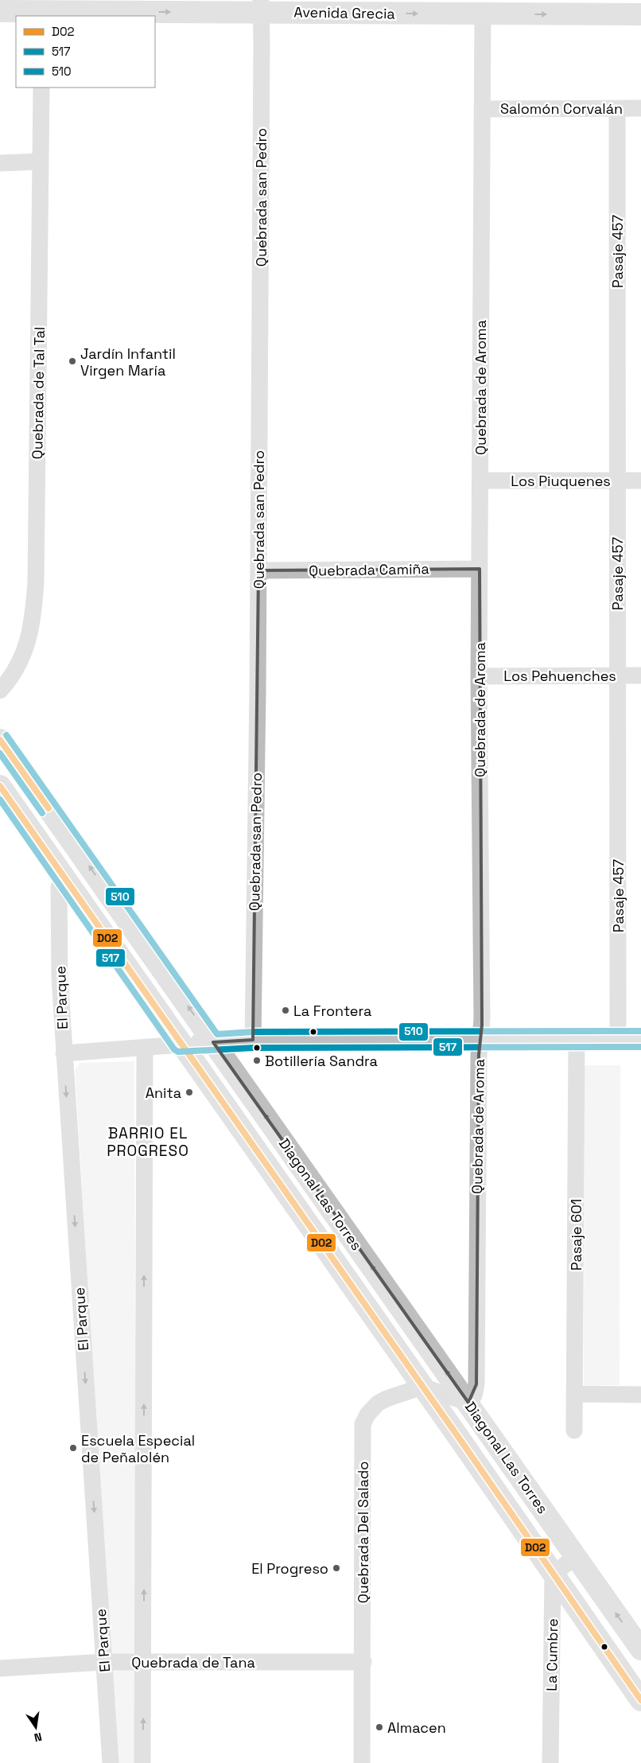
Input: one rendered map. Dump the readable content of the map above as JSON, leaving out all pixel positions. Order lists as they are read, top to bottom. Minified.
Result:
{"streets":{"main road":["Avenida Grecia","Diagonal Las Torres"],"street":["Salomón Corvalán","Quebrada san Pedro","Pasaje 457","Quebrada de Aroma","Quebrada de Tal Tal","Los Piuquenes","Quebrada Camiña","Los Pehuenches","El Parque","Pasaje 601","Quebrada Del Salado","La Cumbre","Quebrada de Tana"]},"crossings":[["Avenida Grecia","Quebrada san Pedro"],["Avenida Grecia","Quebrada de Aroma"],["Salomón Corvalán","Pasaje 457"],["Salomón Corvalán","Quebrada de Aroma"],["Quebrada san Pedro","Quebrada Camiña"],["Pasaje 457","Los Piuquenes"],["Pasaje 457","Los Pehuenches"],["Quebrada de Aroma","Los Piuquenes"],["Quebrada de Aroma","Quebrada Camiña"],["Quebrada de Aroma","Los Pehuenches"],["Quebrada de Aroma","Diagonal Las Torres"],["El Parque","Diagonal Las Torres"],["El Parque","Quebrada de Tana"],["Diagonal Las Torres","Quebrada Del Salado"],["Diagonal Las Torres","La Cumbre"],["Quebrada Del Salado","Quebrada de Tana"]],"one_way":["Avenida Grecia"],"districts":["BARRIO EL PROGRESO"],"places":["Jardín Infantil Virgen María","La Frontera","Botillería Sandra","Anita","Escuela Especial de Peñalolén","El Progreso","Almacen"],"lines":["transit line 510","transit line D02","transit line 517"],"legend":["D02","517","510"],"north":"bottom"}
